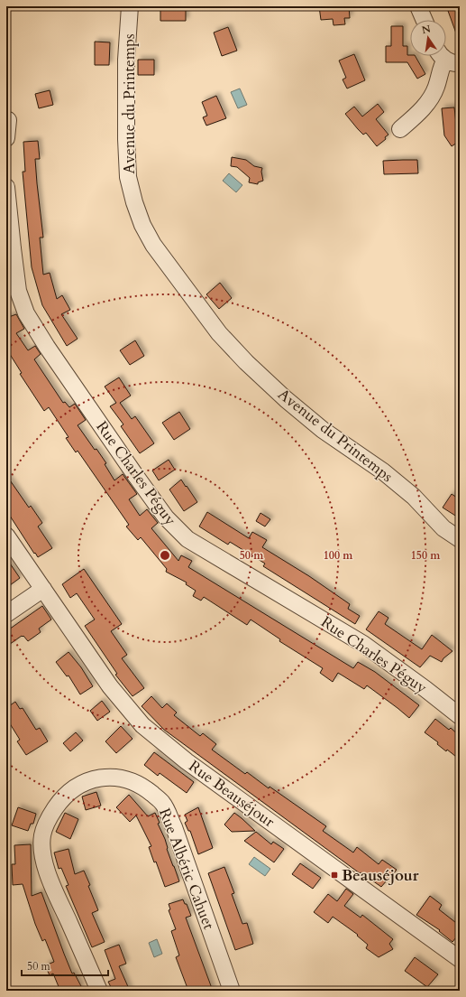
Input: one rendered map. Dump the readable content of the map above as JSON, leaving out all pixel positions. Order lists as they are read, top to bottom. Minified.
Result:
{"streets":{"street":["Avenue du Printemps","Rue Charles Péguy","Rue Beauséjour","Rue Albéric Cahuet"]},"places":{"transit":["Beauséjour"]},"scale_bar":"50 m","north":"top","rings":["50 m","100 m","150 m"]}
